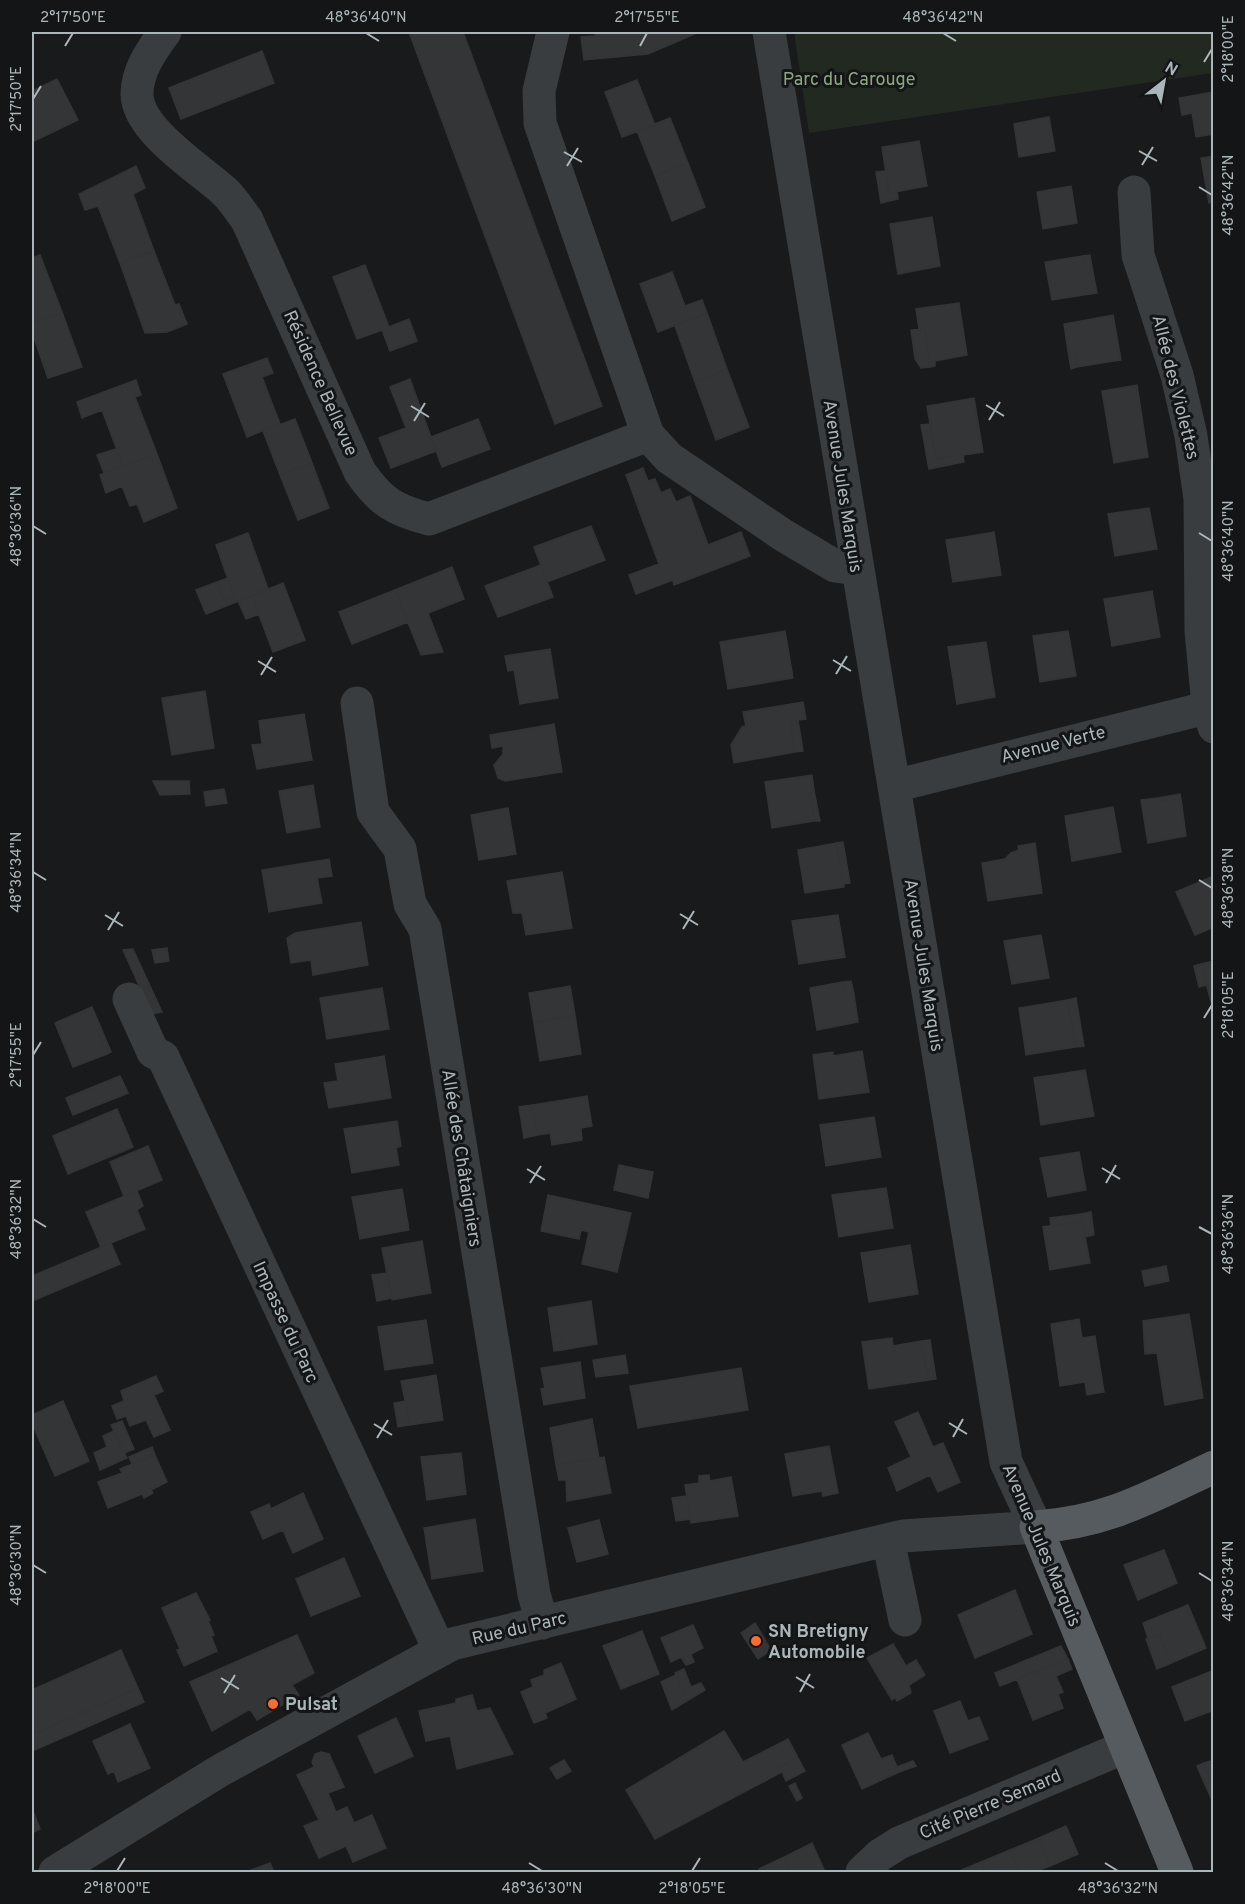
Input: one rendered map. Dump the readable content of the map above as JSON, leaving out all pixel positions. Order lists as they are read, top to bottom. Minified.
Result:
{"streets":{"main road":["Avenue Jules Marquis"],"street":["Résidence Bellevue","Allée des Violettes","Avenue Verte","Allée des Châtaigniers","Impasse du Parc","Rue du Parc","Cité Pierre Semard"]},"crossings":[["Allée des Violettes","Avenue Verte"],["Avenue Jules Marquis","Avenue Verte"],["Avenue Jules Marquis","Rue du Parc"],["Avenue Jules Marquis","Cité Pierre Semard"],["Allée des Châtaigniers","Rue du Parc"],["Impasse du Parc","Rue du Parc"]],"parks":["Parc du Carouge"],"places":["SN Bretigny Automobile","Pulsat"],"north":"top right","coordinates":["2°17'50\"E","48°36'40\"N","2°17'55\"E","48°36'42\"N","2°18'00\"E","48°36'36\"N","48°36'34\"N","48°36'38\"N","2°18'05\"E","48°36'32\"N","48°36'30\"N"]}
